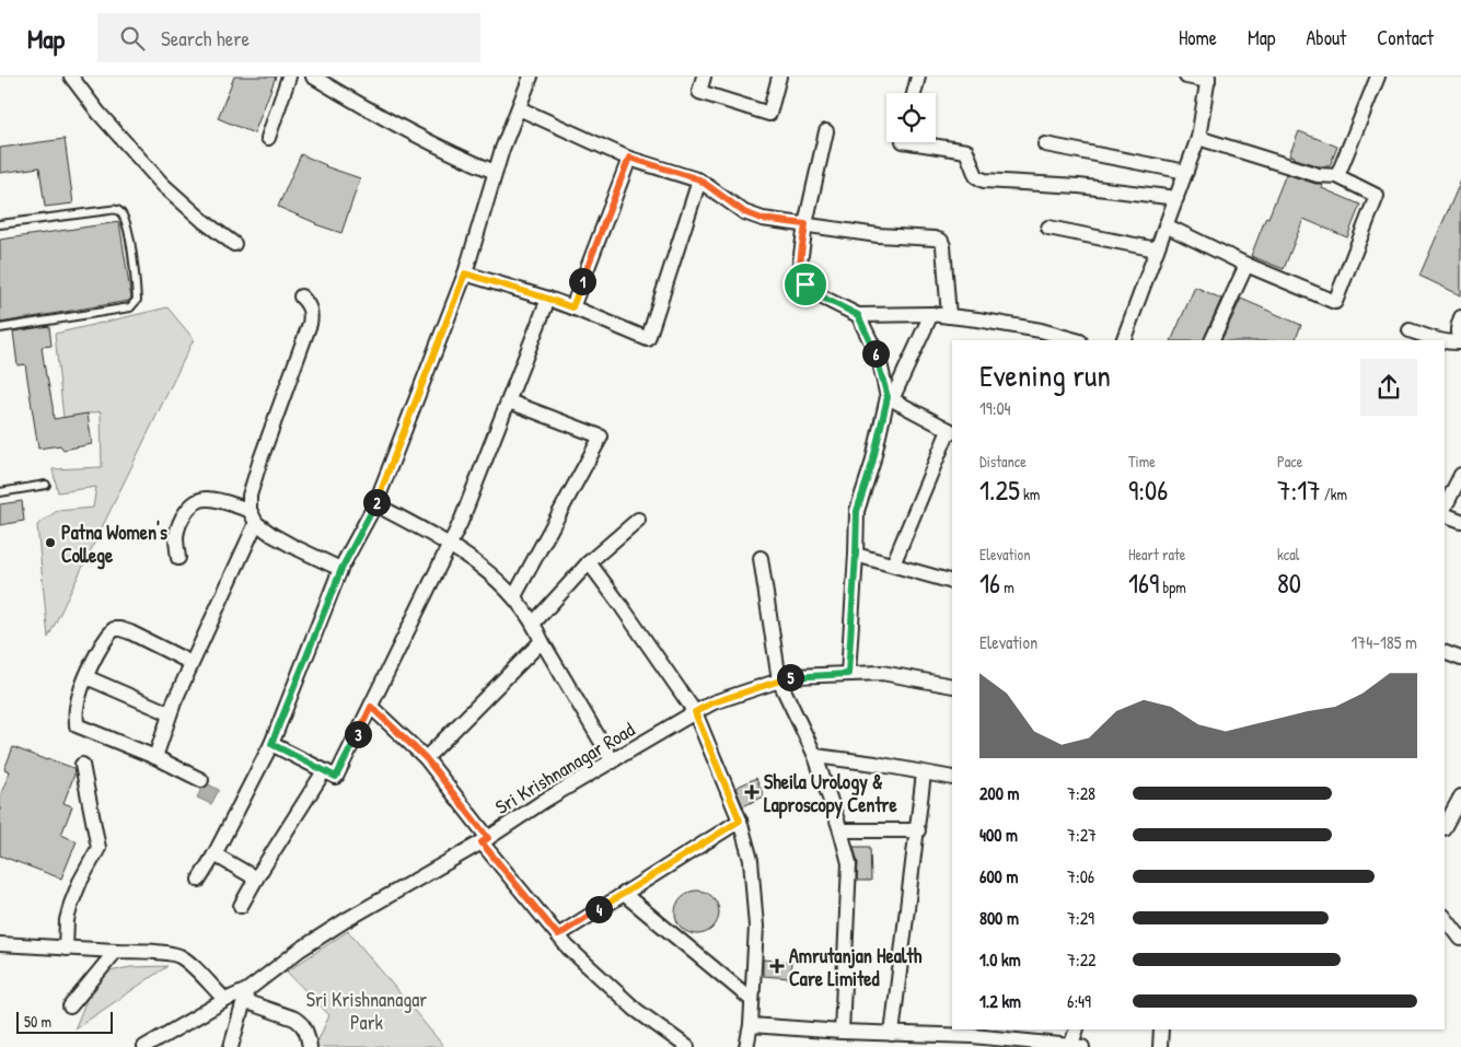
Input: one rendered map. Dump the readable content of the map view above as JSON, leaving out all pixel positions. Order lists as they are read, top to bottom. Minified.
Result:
{"streets":{"street":["Sri Krishnanagar Road"]},"parks":["Sri Krishnanagar Park"],"places":{"other":["Patna Women's College"],"health":["Sheila Urology & Laproscopy Centre","Amrutanjan Health Care Limited"]},"scale_bar":"50 m","page":{"header":"Map","search":"Search here","nav":["Home","Map","About","Contact"],"pins":["1","6","2","5","3","4"],"heading":["Evening run","19:04"],"stats":[["Distance","1.25 km"],["Time","9:06"],["Pace","7:17 /km"],["Elevation","16 m"],["Heart rate","169 bpm"],["kcal","80"]],"chart":["Elevation","174–185 m"],"list":[{"name":"200 m","note":"7:28"},{"name":"400 m","note":"7:27"},{"name":"600 m","note":"7:06"},{"name":"800 m","note":"7:29"},{"name":"1.0 km","note":"7:22"},{"name":"1.2 km","note":"6:49"}],"scale":"50 m"}}
